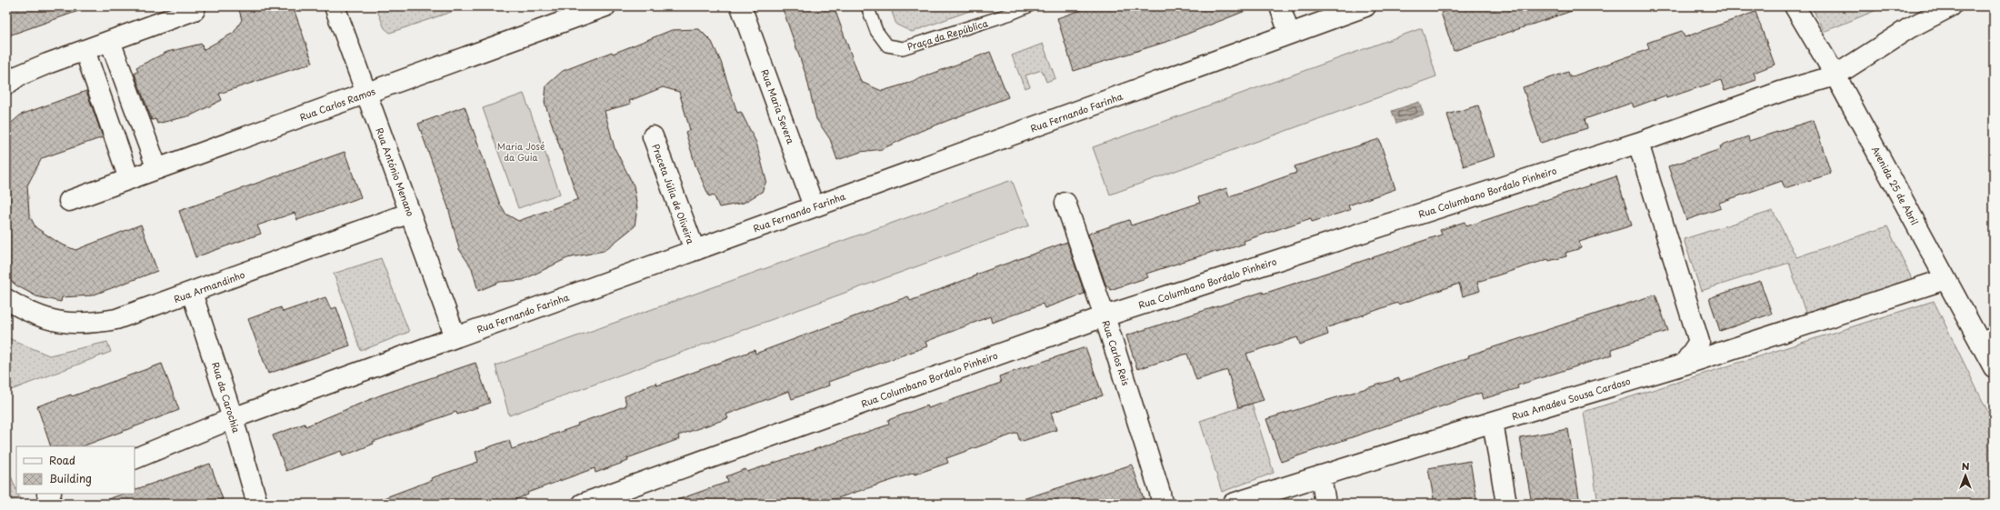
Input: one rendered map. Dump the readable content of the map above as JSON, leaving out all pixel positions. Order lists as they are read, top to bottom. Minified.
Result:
{"streets":{"street":["Rua Carlos Ramos","Rua Maria Severa","Rua Fernando Farinha","Rua António Menano","Avenida 25 de Abril","Rua Columbano Bordalo Pinheiro","Praceta Júlia de Oliveira","Rua Armandinho","Rua Carlos Reis","Rua da Carochia","Rua Amadeu Sousa Cardoso"],"lane":["Praça da República"]},"crossings":[["Rua Carlos Ramos","Rua António Menano"],["Rua Maria Severa","Rua Fernando Farinha"],["Rua Fernando Farinha","Rua António Menano"],["Rua Fernando Farinha","Praceta Júlia de Oliveira"],["Rua Fernando Farinha","Rua da Carochia"],["Rua António Menano","Rua Armandinho"],["Avenida 25 de Abril","Rua Columbano Bordalo Pinheiro"],["Avenida 25 de Abril","Rua Amadeu Sousa Cardoso"],["Rua Columbano Bordalo Pinheiro","Rua Carlos Reis"],["Rua Armandinho","Rua da Carochia"]],"parks":["Maria José da Guia"],"legend":["Road","Building"],"north":"top"}
